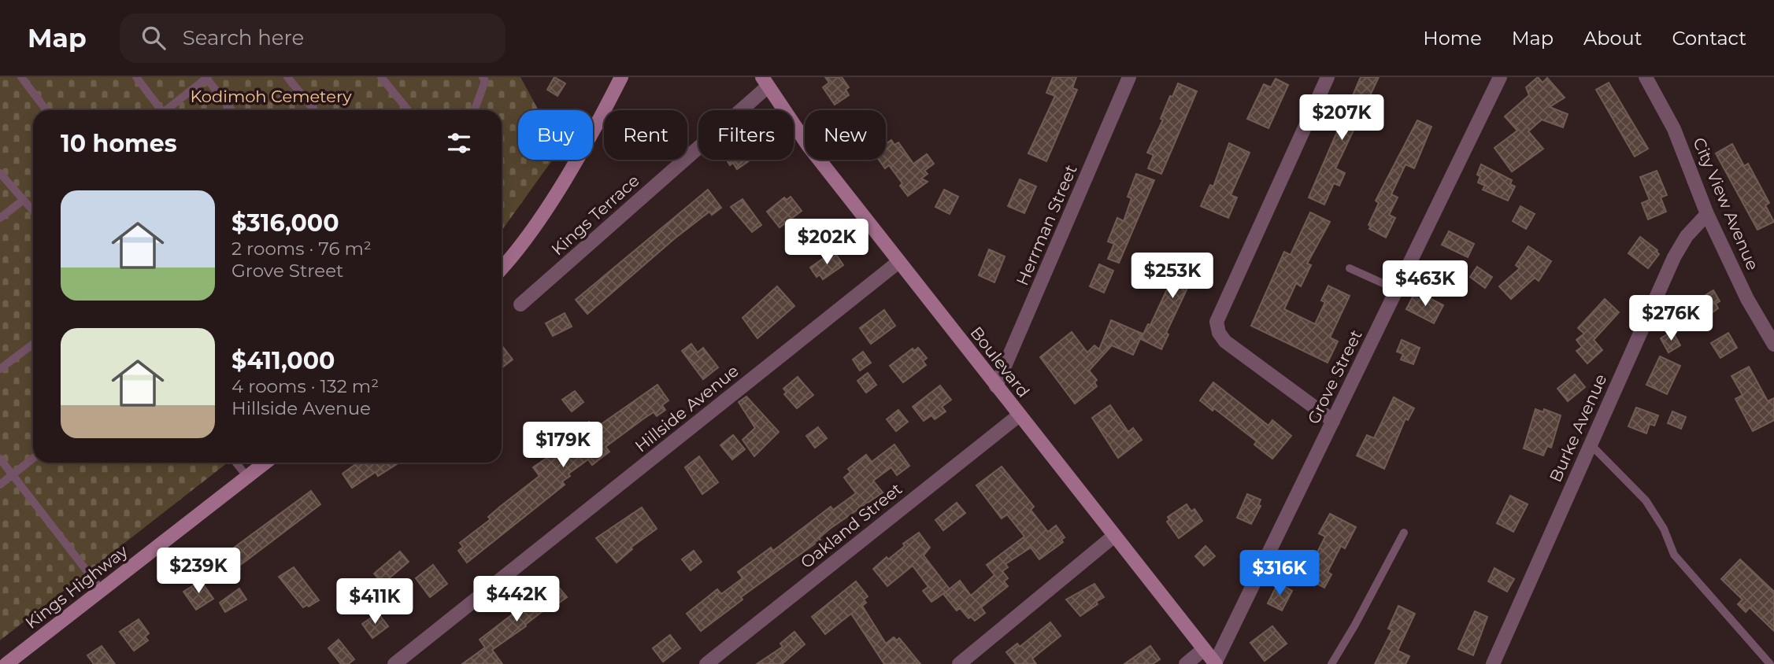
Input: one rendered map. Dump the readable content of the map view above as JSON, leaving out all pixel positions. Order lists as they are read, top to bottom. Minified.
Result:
{"streets":{"main road":["Boulevard","Kings Highway"],"street":["City View Avenue","Kings Terrace","Herrman Street","Grove Street","Hillside Avenue","Burke Avenue","Oakland Street"]},"crossings":[["City View Avenue","Burke Avenue"],["Kings Terrace","Boulevard"],["Herrman Street","Boulevard"],["Boulevard","Grove Street"],["Boulevard","Hillside Avenue"],["Boulevard","Oakland Street"]],"parks":["Kodimoh Cemetery"],"page":{"header":"Map","search":"Search here","nav":["Home","Map","About","Contact"],"price":["$207K","$202K","$253K","$463K","$276K","$179K","$239K","$316K","$442K","$411K"],"chip":["Buy","Rent","Filters","New"],"heading":"10 homes","list":[{"name":"$316,000","note":"2 rooms · 76 m² · Grove Street"},{"name":"$411,000","note":"4 rooms · 132 m² · Hillside Avenue"}]}}
